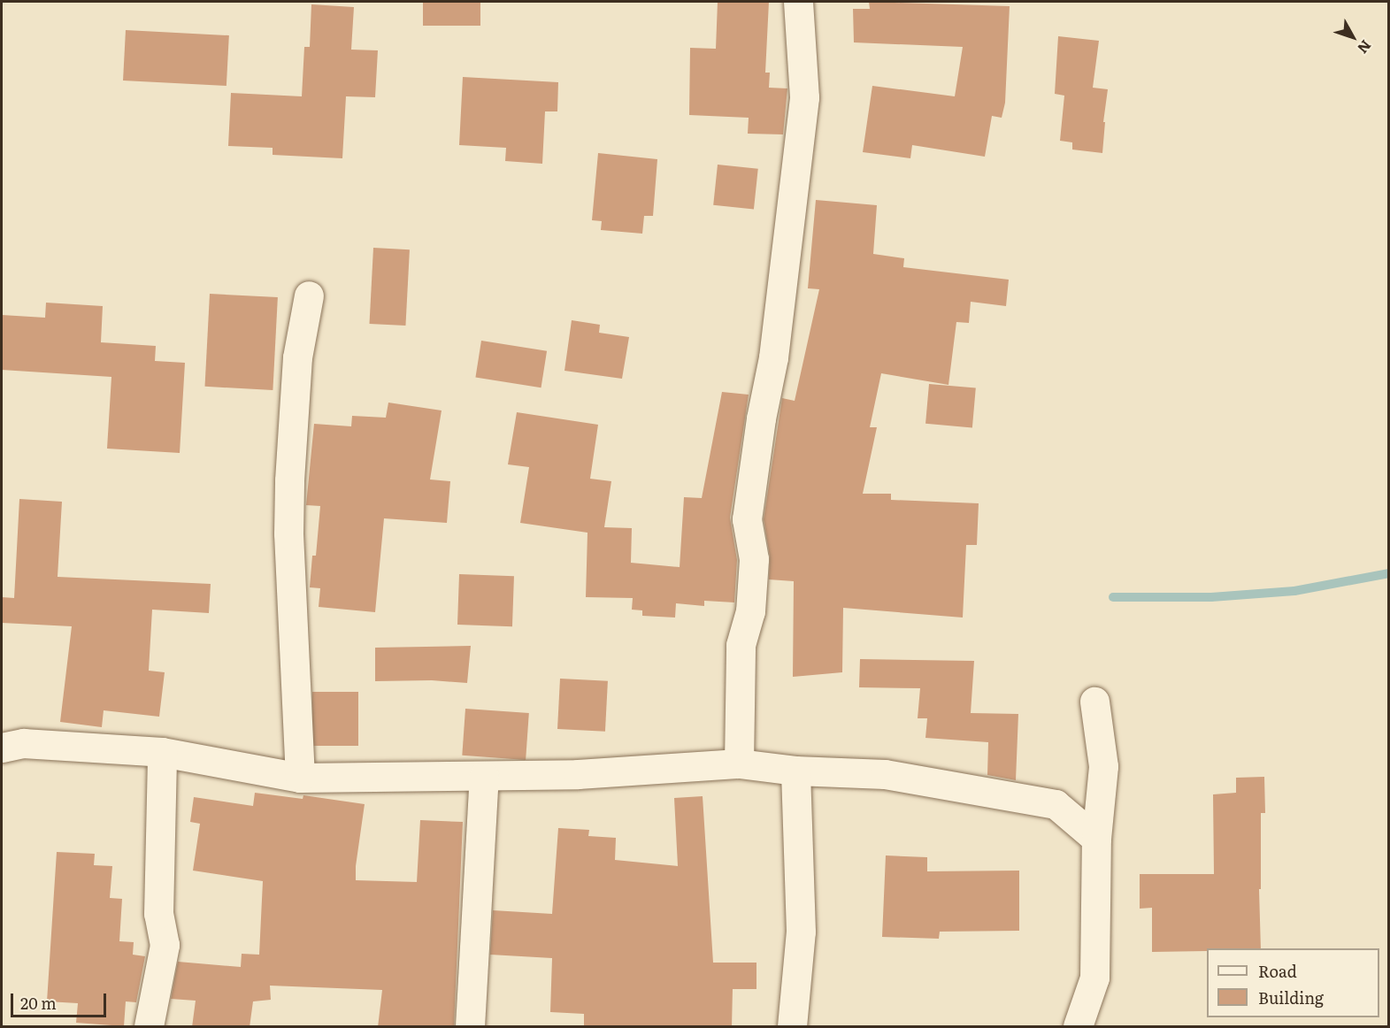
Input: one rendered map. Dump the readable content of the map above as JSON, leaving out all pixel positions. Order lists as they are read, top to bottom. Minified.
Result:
{"legend":["Road","Building"],"scale_bar":"20 m","north":"bottom right"}
